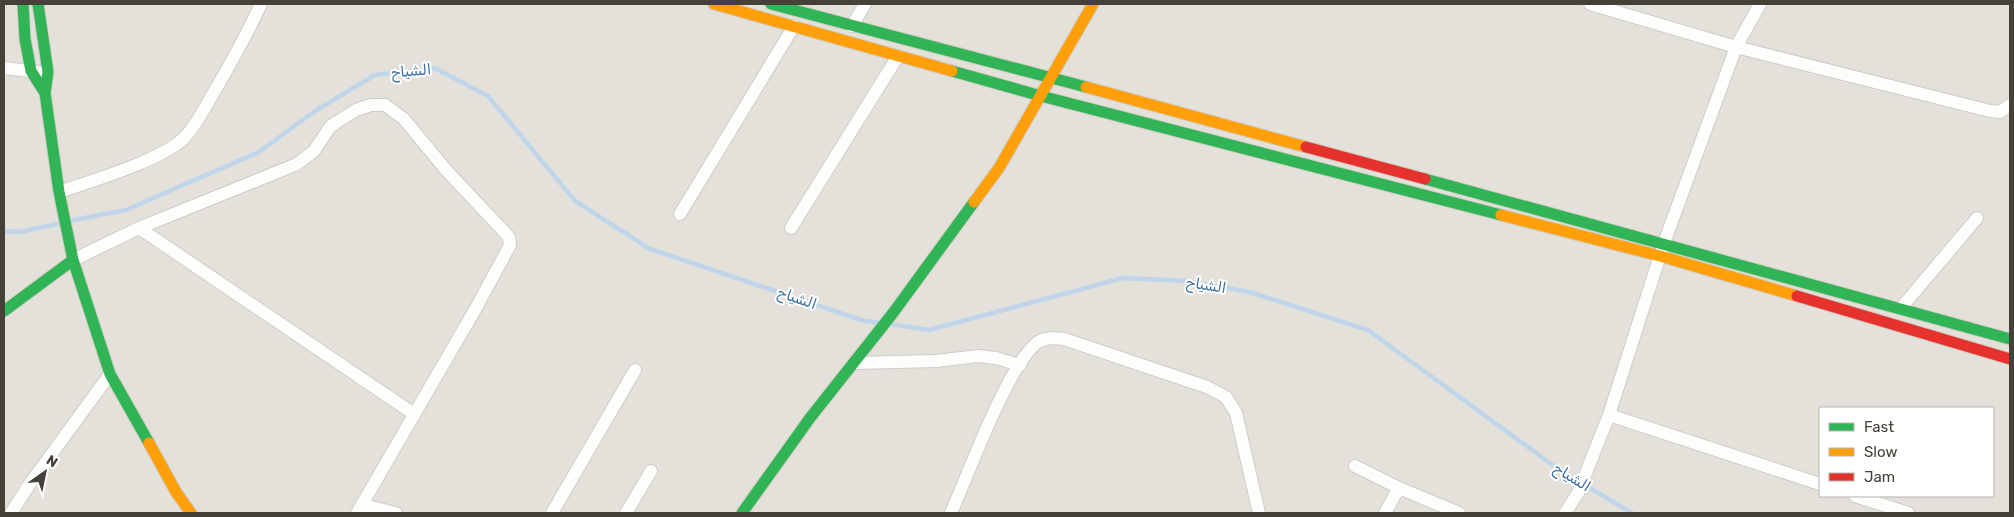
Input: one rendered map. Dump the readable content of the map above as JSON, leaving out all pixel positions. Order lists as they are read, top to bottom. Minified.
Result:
{"water":["الشياح"],"legend":["Fast","Slow","Jam"],"north":"top right"}
